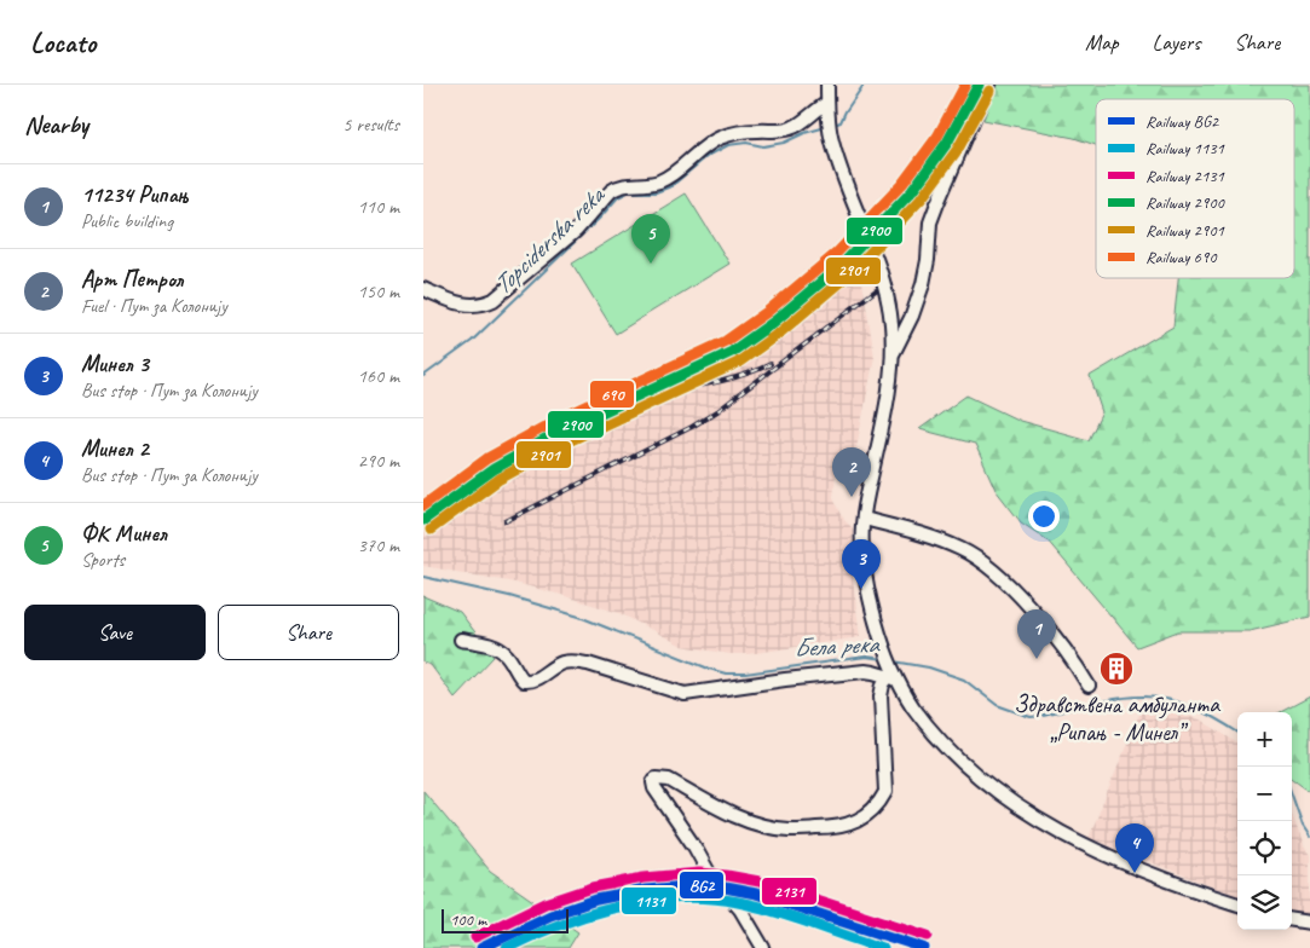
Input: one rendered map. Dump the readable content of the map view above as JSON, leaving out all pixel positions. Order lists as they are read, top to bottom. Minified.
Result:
{"water":["Topciderska reka","Бела река"],"places":{"building":["Здравствена амбуланта „Рипањ - Минел”"]},"lines":["rail line 2900","rail line 690","rail line 2901","rail line 2131","rail line BG2","rail line 1131"],"legend":["Railway BG2","Railway 1131","Railway 2131","Railway 2900","Railway 2901","Railway 690"],"scale_bar":"100 m","page":{"header":"Locato","nav":["Map","Layers","Share"],"heading":["Nearby","5 results"],"list":[{"mark":"1","name":"11234 Рипањ","note":"Public building","value":"110 m"},{"mark":"2","name":"Арт Петрол","note":"Fuel · Пут за Колонију","value":"150 m"},{"mark":"3","name":"Минел 3","note":"Bus stop · Пут за Колонију","value":"160 m"},{"mark":"4","name":"Минел 2","note":"Bus stop · Пут за Колонију","value":"290 m"},{"mark":"5","name":"ФК Минел","note":"Sports","value":"370 m"}],"pins":["5","2","3","1","4"],"buttons":["Save","Share"],"map_buttons":["+","−"],"scale":"100 m"}}
